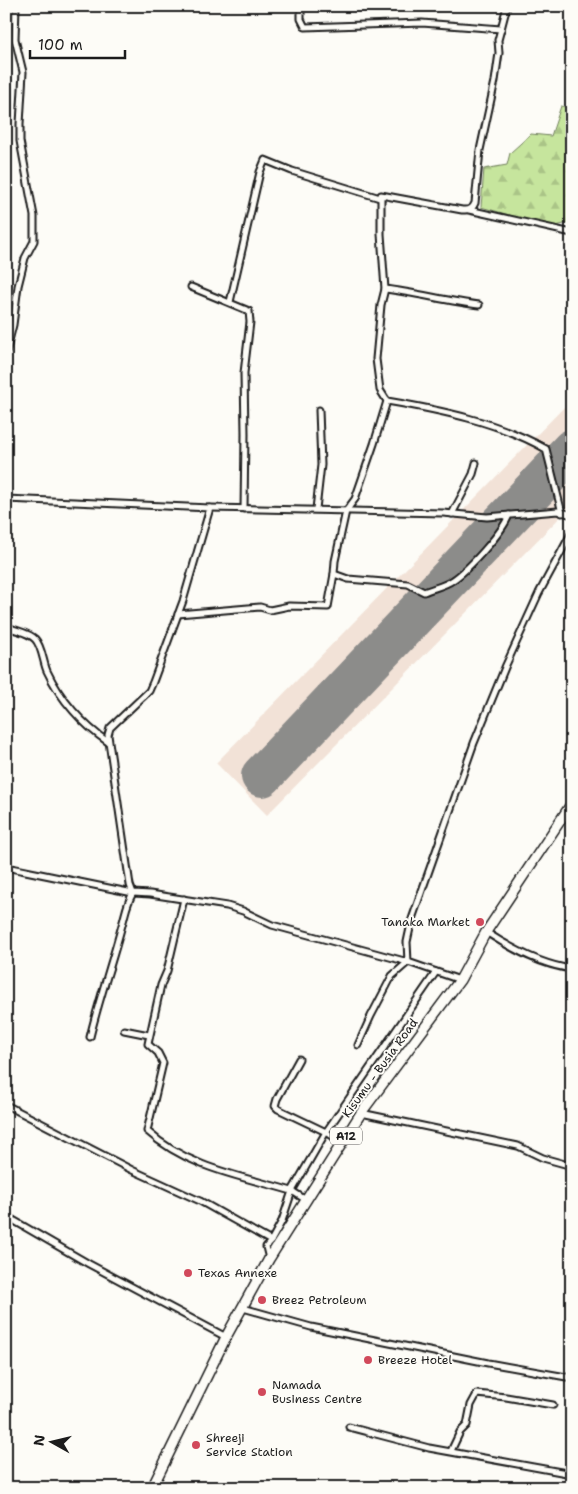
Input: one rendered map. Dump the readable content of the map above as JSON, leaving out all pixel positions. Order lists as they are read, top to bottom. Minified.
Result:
{"streets":{"highway":["Kisumu - Busia Road","A12"]},"places":["Tanaka Market","Texas Annexe","Breez Petroleum","Breeze Hotel","Namada Business Centre","Shreeji Service Station"],"scale_bar":"100 m","north":"left"}
